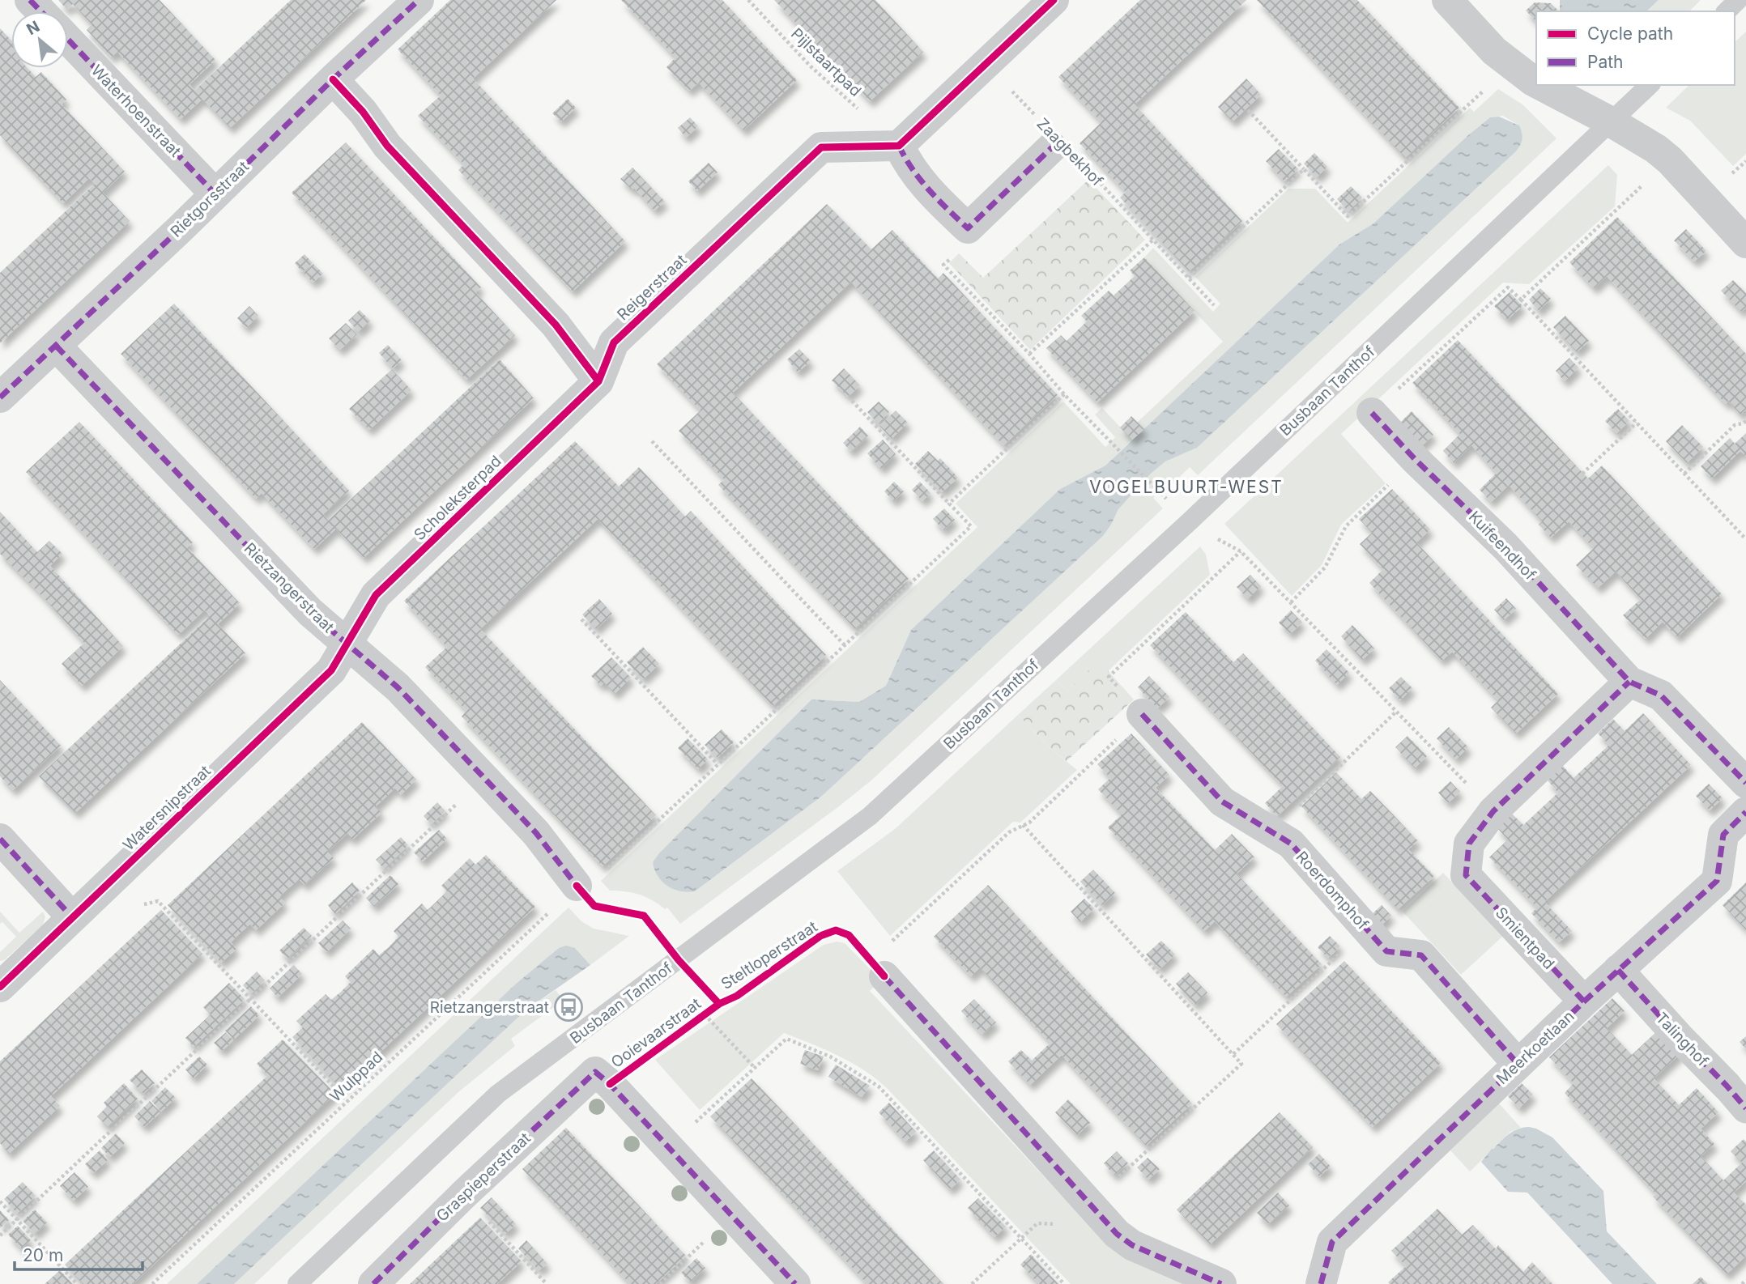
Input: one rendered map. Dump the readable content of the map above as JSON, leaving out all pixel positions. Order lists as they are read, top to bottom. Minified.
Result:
{"streets":{"street":["Waterhoenstraat","Zaagbekhof","Rietgorsstraat","Reigerstraat","Scholeksterpad","Kuifeendhof","Rietzangerstraat","Watersnipstraat","Roerdomphof","Smientpad","Ooievaarstraat","Talinghof","Meerkoetlaan","Graspieperstraat"],"lane":["Busbaan Tanthof"],"path":["Pijlstaartpad","Wulppad"],"cycle path":["Steltloperstraat"]},"crossings":[["Pijlstaartpad","Reigerstraat"],["Waterhoenstraat","Rietgorsstraat"],["Rietgorsstraat","Rietzangerstraat"],["Reigerstraat","Scholeksterpad"],["Scholeksterpad","Rietzangerstraat"],["Scholeksterpad","Watersnipstraat"],["Rietzangerstraat","Watersnipstraat"],["Rietzangerstraat","Wulppad"],["Roerdomphof","Meerkoetlaan"],["Smientpad","Meerkoetlaan"],["Ooievaarstraat","Graspieperstraat"],["Talinghof","Meerkoetlaan"]],"districts":["VOGELBUURT-WEST"],"places":{"bus stop":["Rietzangerstraat"]},"legend":["Cycle path","Path"],"scale_bar":"20 m","north":"top left"}
